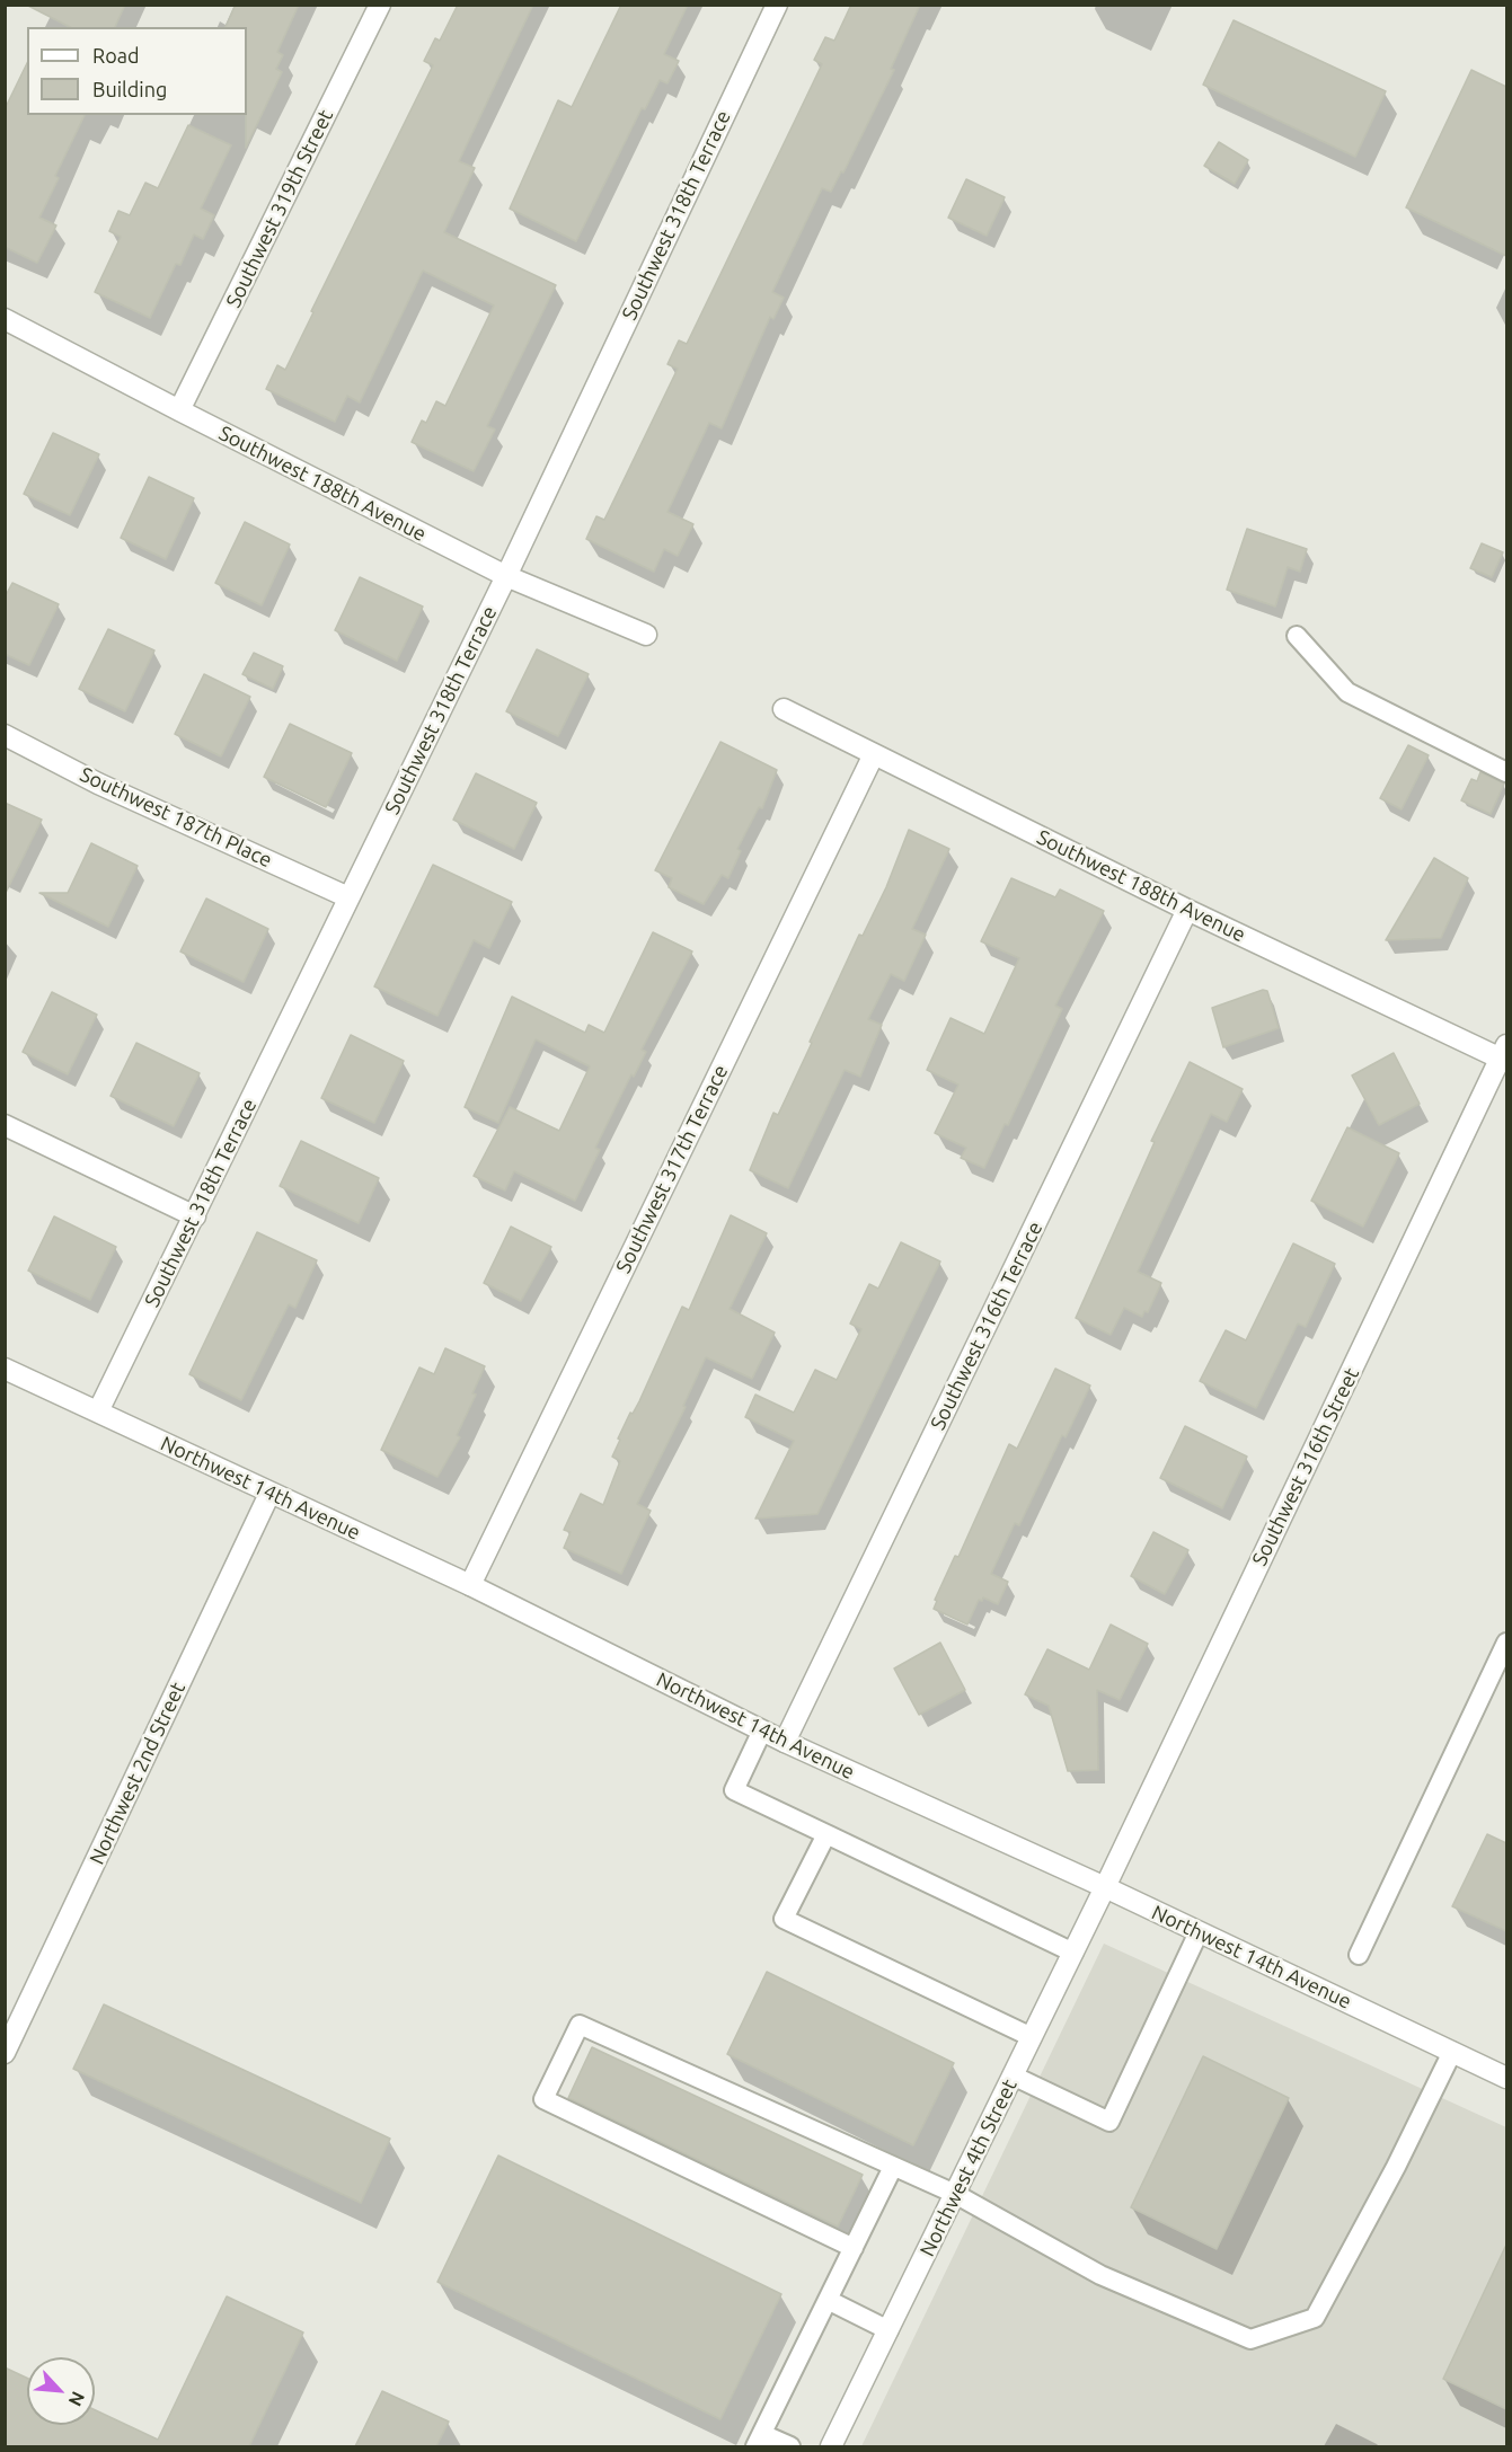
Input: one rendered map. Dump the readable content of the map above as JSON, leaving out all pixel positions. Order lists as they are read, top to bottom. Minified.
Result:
{"streets":{"street":["Southwest 319th Street","Southwest 318th Terrace","Southwest 188th Avenue","Southwest 187th Place","Southwest 317th Terrace","Southwest 316th Terrace","Southwest 316th Street","Northwest 14th Avenue","Northwest 2nd Street","Northwest 4th Street"]},"crossings":[["Southwest 319th Street","Southwest 188th Avenue"],["Southwest 318th Terrace","Southwest 188th Avenue"],["Southwest 318th Terrace","Southwest 187th Place"],["Southwest 318th Terrace","Northwest 14th Avenue"],["Southwest 188th Avenue","Southwest 317th Terrace"],["Southwest 188th Avenue","Southwest 316th Terrace"],["Southwest 188th Avenue","Southwest 316th Street"],["Southwest 317th Terrace","Northwest 14th Avenue"],["Southwest 316th Terrace","Northwest 14th Avenue"],["Southwest 316th Street","Northwest 14th Avenue"],["Southwest 316th Street","Northwest 4th Street"],["Northwest 14th Avenue","Northwest 2nd Street"],["Northwest 14th Avenue","Northwest 4th Street"]],"legend":["Road","Building"],"north":"bottom right"}
